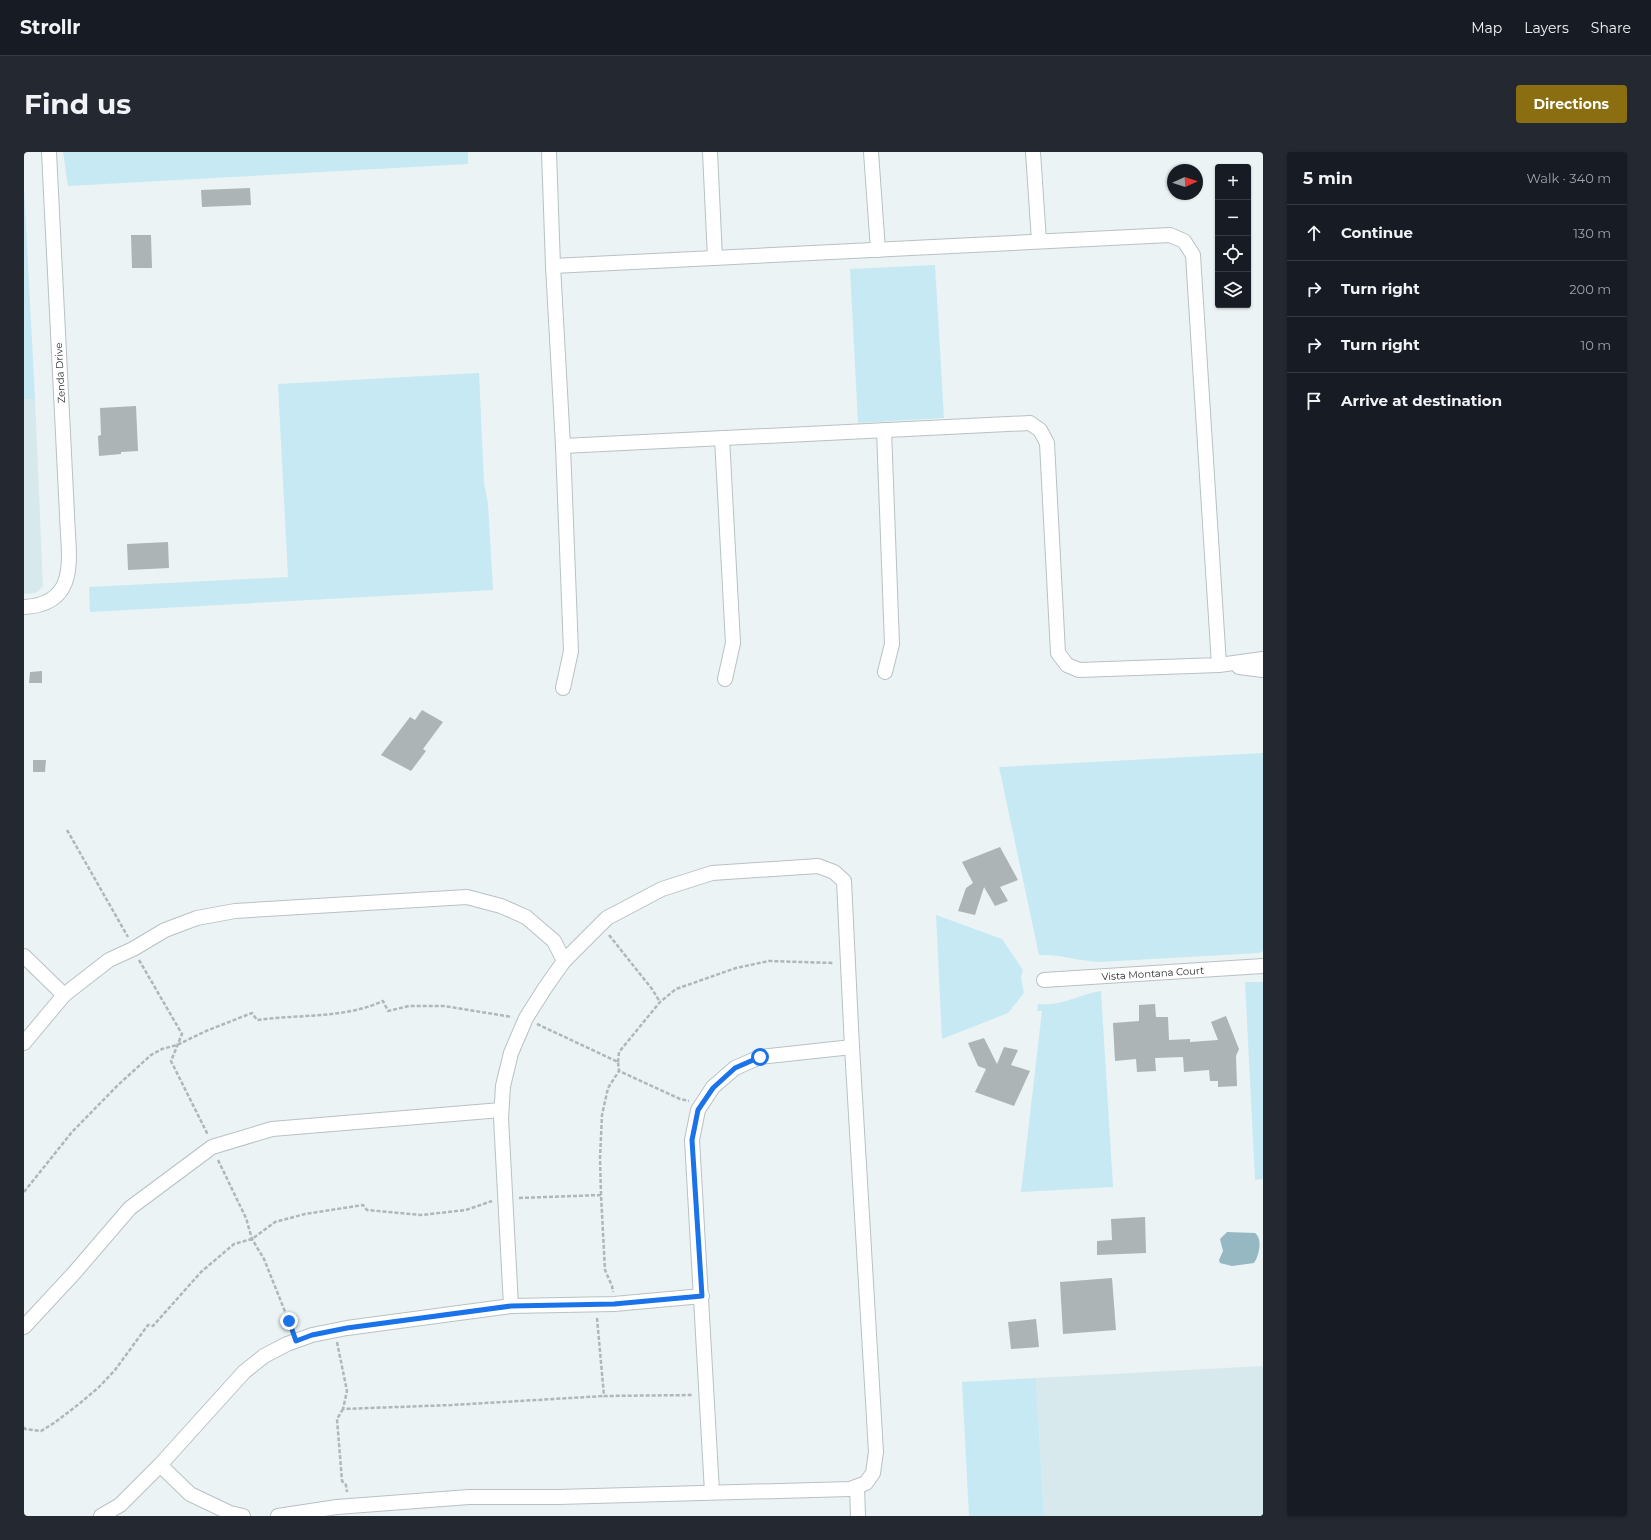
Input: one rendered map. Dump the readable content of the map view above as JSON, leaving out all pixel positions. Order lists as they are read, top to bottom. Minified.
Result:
{"streets":{"street":["Zenda Drive","Vista Montana Court"]},"north":"right","page":{"header":"Strollr","nav":["Map","Layers","Share"],"buttons":"Directions","title":"Find us","heading":["5 min","Walk · 340 m"],"map_buttons":["+","−"],"list":[["Continue","130 m"],["Turn right","200 m"],["Turn right","10 m"],"Arrive at destination"]}}
